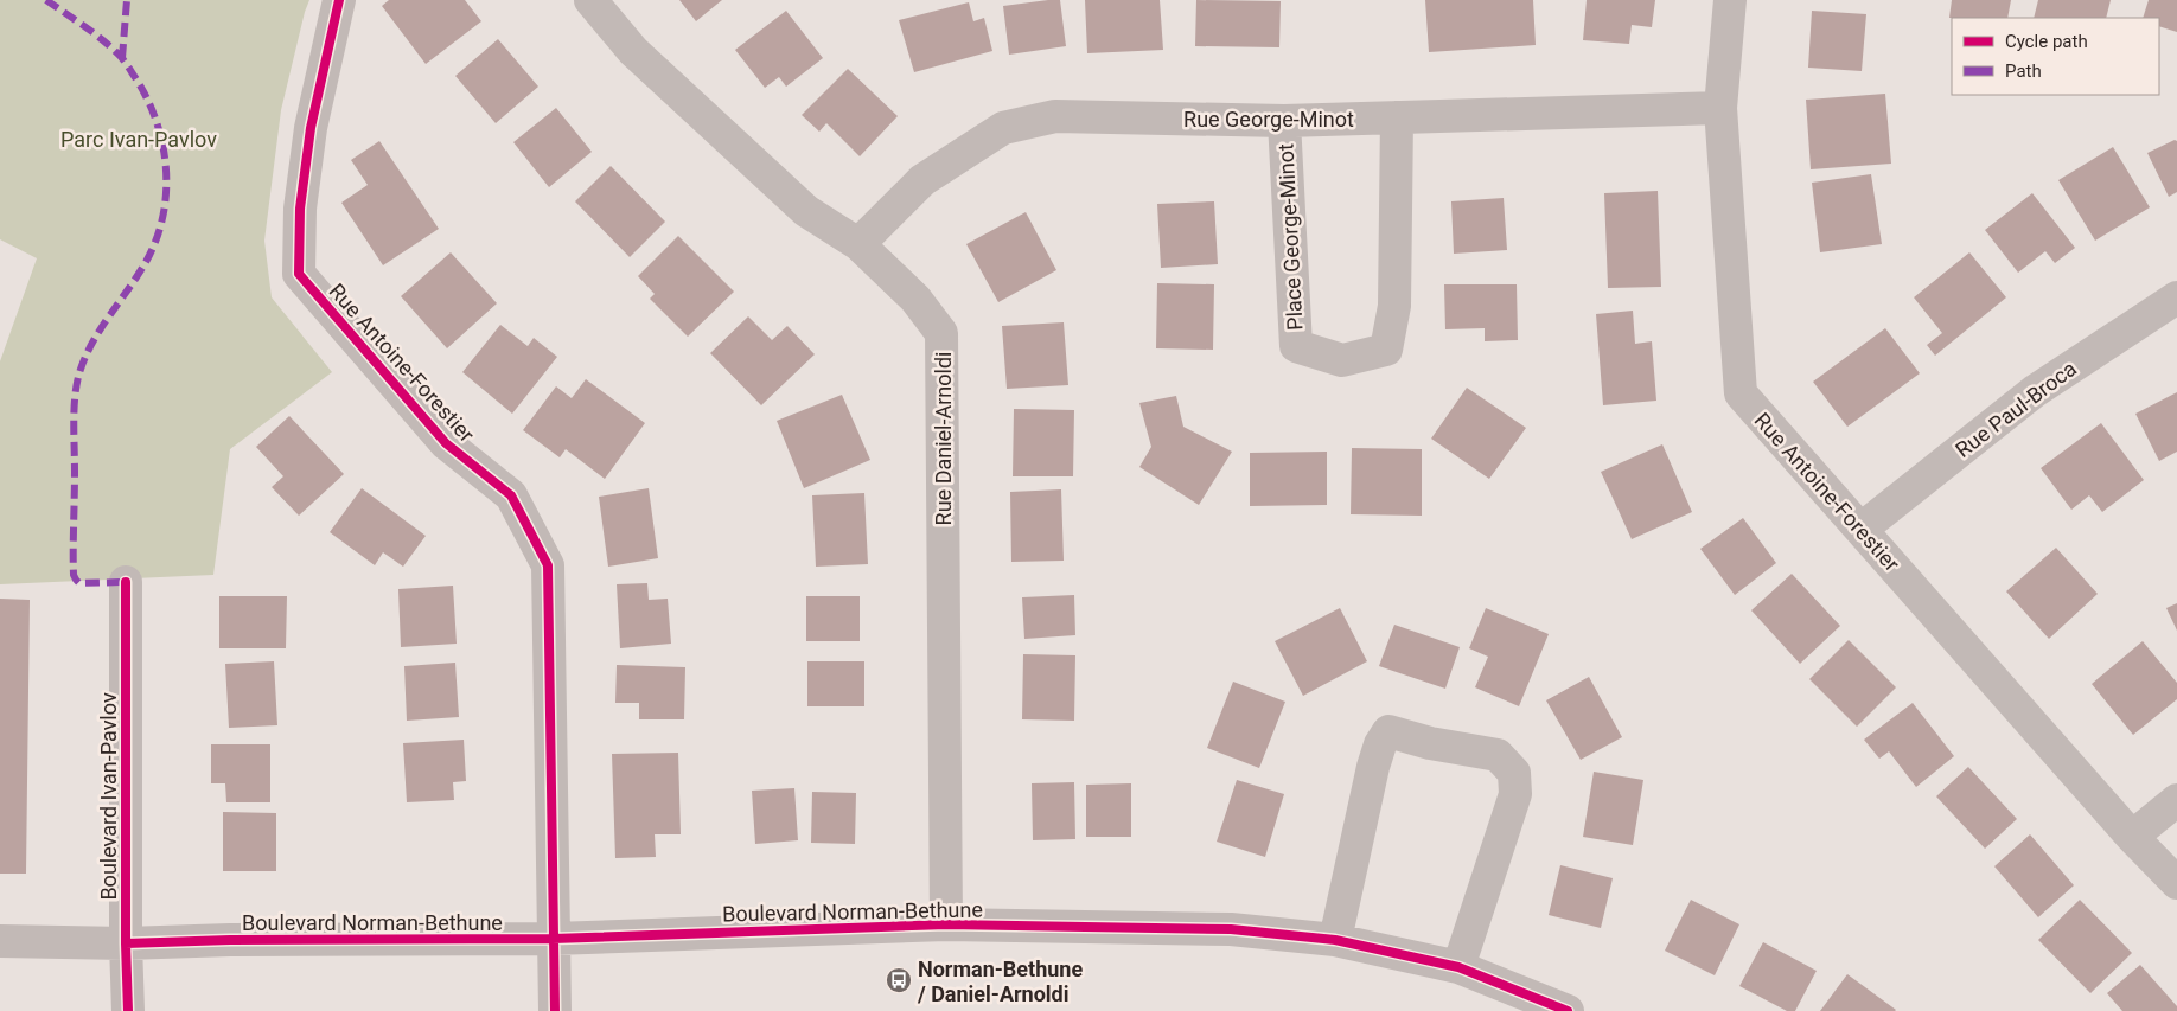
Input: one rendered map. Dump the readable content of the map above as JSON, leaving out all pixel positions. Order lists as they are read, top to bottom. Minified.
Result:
{"streets":{"street":["Rue George-Minot","Place George-Minot","Rue Antoine-Forestier","Rue Paul-Broca","Rue Daniel-Arnoldi","Boulevard Ivan-Pavlov","Boulevard Norman-Bethune"]},"crossings":[["Rue George-Minot","Place George-Minot"],["Rue George-Minot","Rue Antoine-Forestier"],["Rue George-Minot","Rue Daniel-Arnoldi"],["Rue Antoine-Forestier","Rue Paul-Broca"],["Rue Antoine-Forestier","Boulevard Norman-Bethune"],["Rue Daniel-Arnoldi","Boulevard Norman-Bethune"],["Boulevard Ivan-Pavlov","Boulevard Norman-Bethune"]],"parks":["Parc Ivan-Pavlov"],"places":{"bus stop":["Norman-Bethune / Daniel-Arnoldi"]},"legend":["Cycle path","Path"]}
